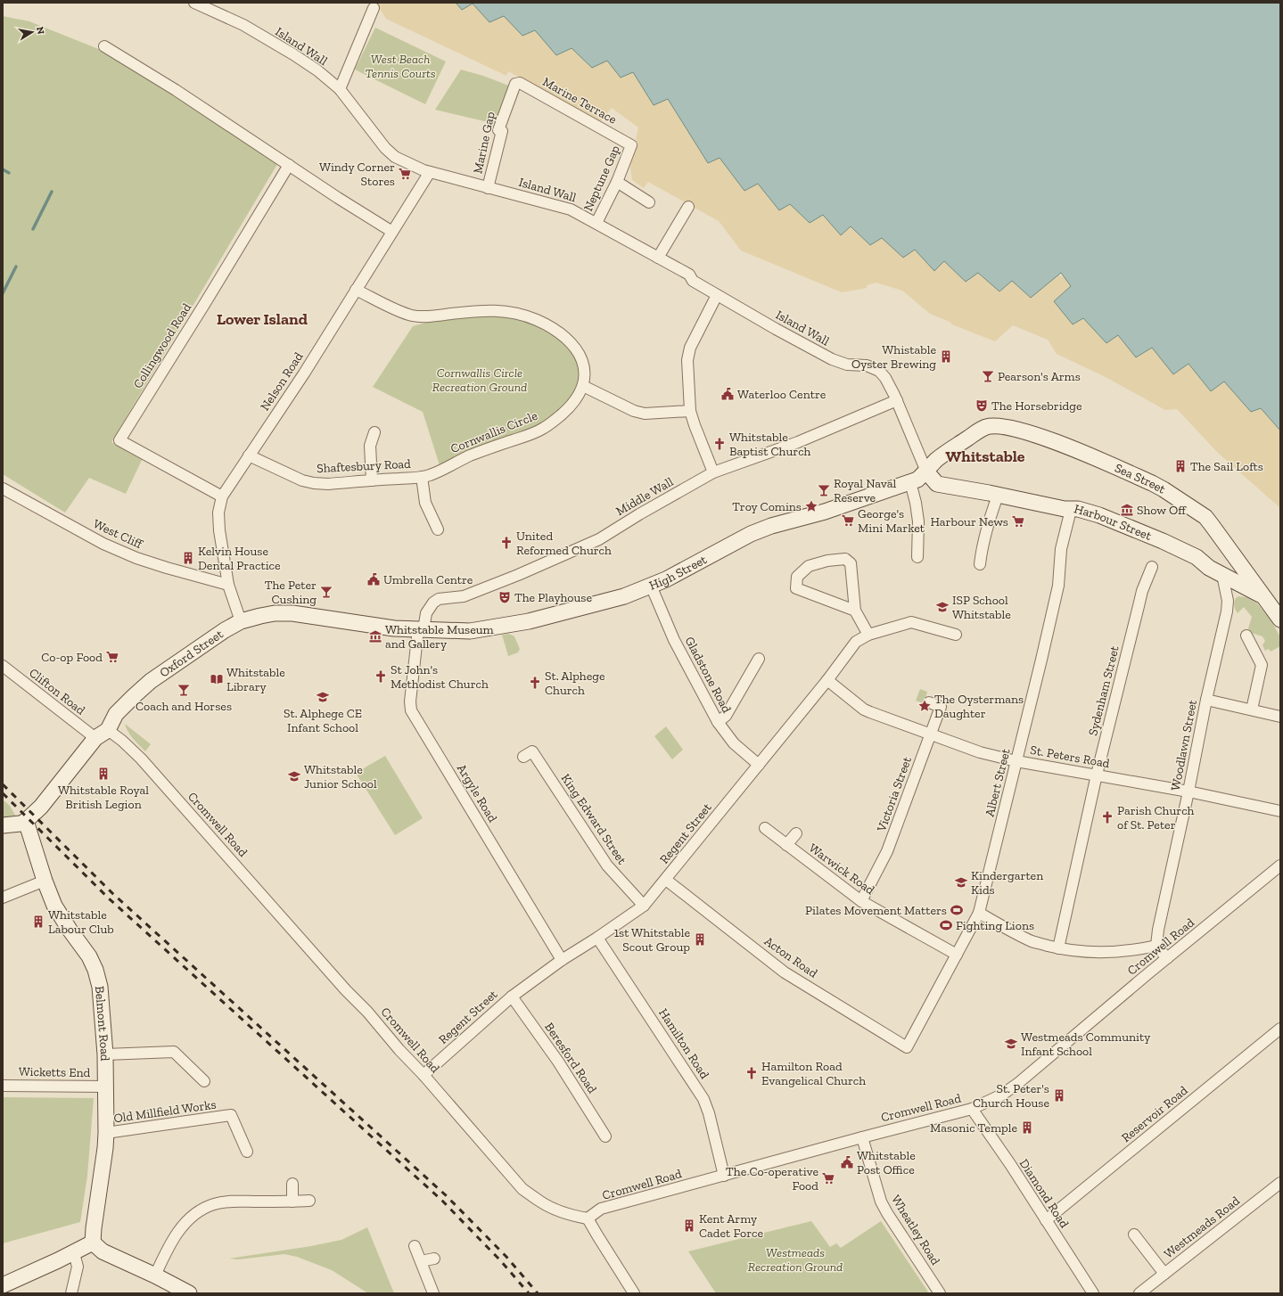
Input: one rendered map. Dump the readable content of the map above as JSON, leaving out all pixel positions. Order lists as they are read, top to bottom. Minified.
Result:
{"streets":{"main road":["Sea Street","Harbour Street","High Street","Oxford Street","Belmont Road"],"street":["Island Wall","Marine Terrace","Marine Gap","Neptune Gap","Collingwood Road","Nelson Road","Cornwallis Circle","Shaftesbury Road","Middle Wall","West Cliff","Gladstone Road","Sydenham Street","Clifton Road","Woodlawn Street","St. Peters Road","Albert Street","Argyle Road","Victoria Street","King Edward Street","Cromwell Road","Regent Street","Warwick Road","Acton Road","Hamilton Road","Beresford Road","Wicketts End","Old Millfield Works","Reservoir Road","Diamond Road","Westmeads Road","Wheatley Road"]},"crossings":[["Island Wall","Marine Gap"],["Island Wall","Neptune Gap"],["Island Wall","Nelson Road"],["Island Wall","Middle Wall"],["Island Wall","Harbour Street"],["Island Wall","High Street"],["Marine Terrace","Marine Gap"],["Marine Terrace","Neptune Gap"],["Collingwood Road","Nelson Road"],["Nelson Road","Cornwallis Circle"],["Nelson Road","Shaftesbury Road"],["Nelson Road","West Cliff"],["Nelson Road","Oxford Street"],["Cornwallis Circle","Shaftesbury Road"],["Sea Street","Harbour Street"],["Sea Street","High Street"],["Middle Wall","High Street"],["Middle Wall","Oxford Street"],["Middle Wall","Argyle Road"],["Harbour Street","High Street"],["Harbour Street","Woodlawn Street"],["Harbour Street","Albert Street"],["High Street","Oxford Street"],["High Street","Gladstone Road"],["High Street","Argyle Road"],["Oxford Street","Clifton Road"],["Oxford Street","Argyle Road"],["Oxford Street","Cromwell Road"],["Oxford Street","Belmont Road"],["Gladstone Road","Regent Street"],["Sydenham Street","St. Peters Road"],["Clifton Road","Cromwell Road"],["Woodlawn Street","St. Peters Road"],["St. Peters Road","Albert Street"],["St. Peters Road","Victoria Street"],["St. Peters Road","Regent Street"],["Albert Street","Warwick Road"],["Albert Street","Acton Road"],["Argyle Road","Regent Street"],["Victoria Street","Warwick Road"],["King Edward Street","Regent Street"],["Cromwell Road","Regent Street"],["Cromwell Road","Hamilton Road"],["Cromwell Road","Diamond Road"],["Cromwell Road","Wheatley Road"],["Regent Street","Acton Road"],["Regent Street","Hamilton Road"],["Regent Street","Beresford Road"],["Belmont Road","Wicketts End"],["Belmont Road","Old Millfield Works"],["Reservoir Road","Diamond Road"]],"districts":["Lower Island","Whitstable"],"parks":["West Beach Tennis Courts","Cornwallis Circle Recreation Ground","Westmeads Recreation Ground"],"places":{"supermarket":["Windy Corner Stores","George's Mini Market","Harbour News","Co-op Food","The Co-operative Food"],"building":["Whistable Oyster Brewing","The Sail Lofts","Kelvin House Dental Practice","Whitstable Royal British Legion","Whitstable Labour Club","1st Whitstable Scout Group","St. Peter's Church House","Masonic Temple","Kent Army Cadet Force"],"bar":["Pearson's Arms","Royal Naval Reserve","The Peter Cushing","Coach and Horses"],"public building":["Waterloo Centre","Umbrella Centre","Whitstable Post Office"],"theatre":["The Horsebridge","The Playhouse"],"church":["Whitstable Baptist Church","United Reformed Church","St John's Methodist Church","St. Alphege Church","Parish Church of St. Peter","Hamilton Road Evangelical Church"],"place":["Troy Comins","The Oystermans Daughter"],"museum":["Show Off","Whitstable Museum and Gallery"],"school or university":["ISP School Whitstable","St. Alphege CE Infant School","Whitstable Junior School","Kindergarten Kids","Westmeads Community Infant School"],"library":["Whitstable Library"],"sports":["Pilates Movement Matters","Fighting Lions"]},"north":"right"}
